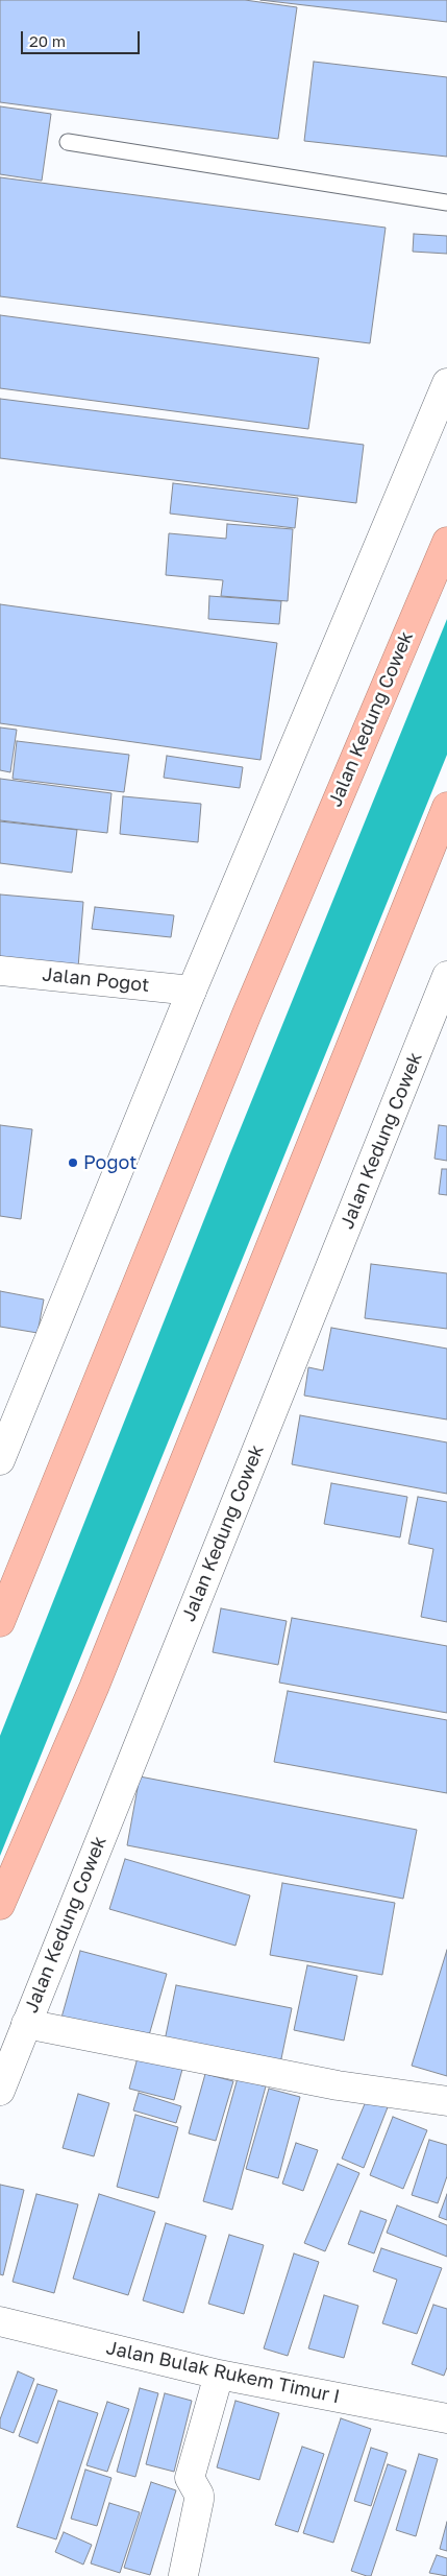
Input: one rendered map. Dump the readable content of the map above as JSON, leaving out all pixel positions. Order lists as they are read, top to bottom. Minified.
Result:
{"streets":{"highway":["Jalan Kedung Cowek"],"main road":["Jalan Pogot","Jalan Bulak Rukem Timur I"]},"places":["Pogot"],"scale_bar":"20 m"}
